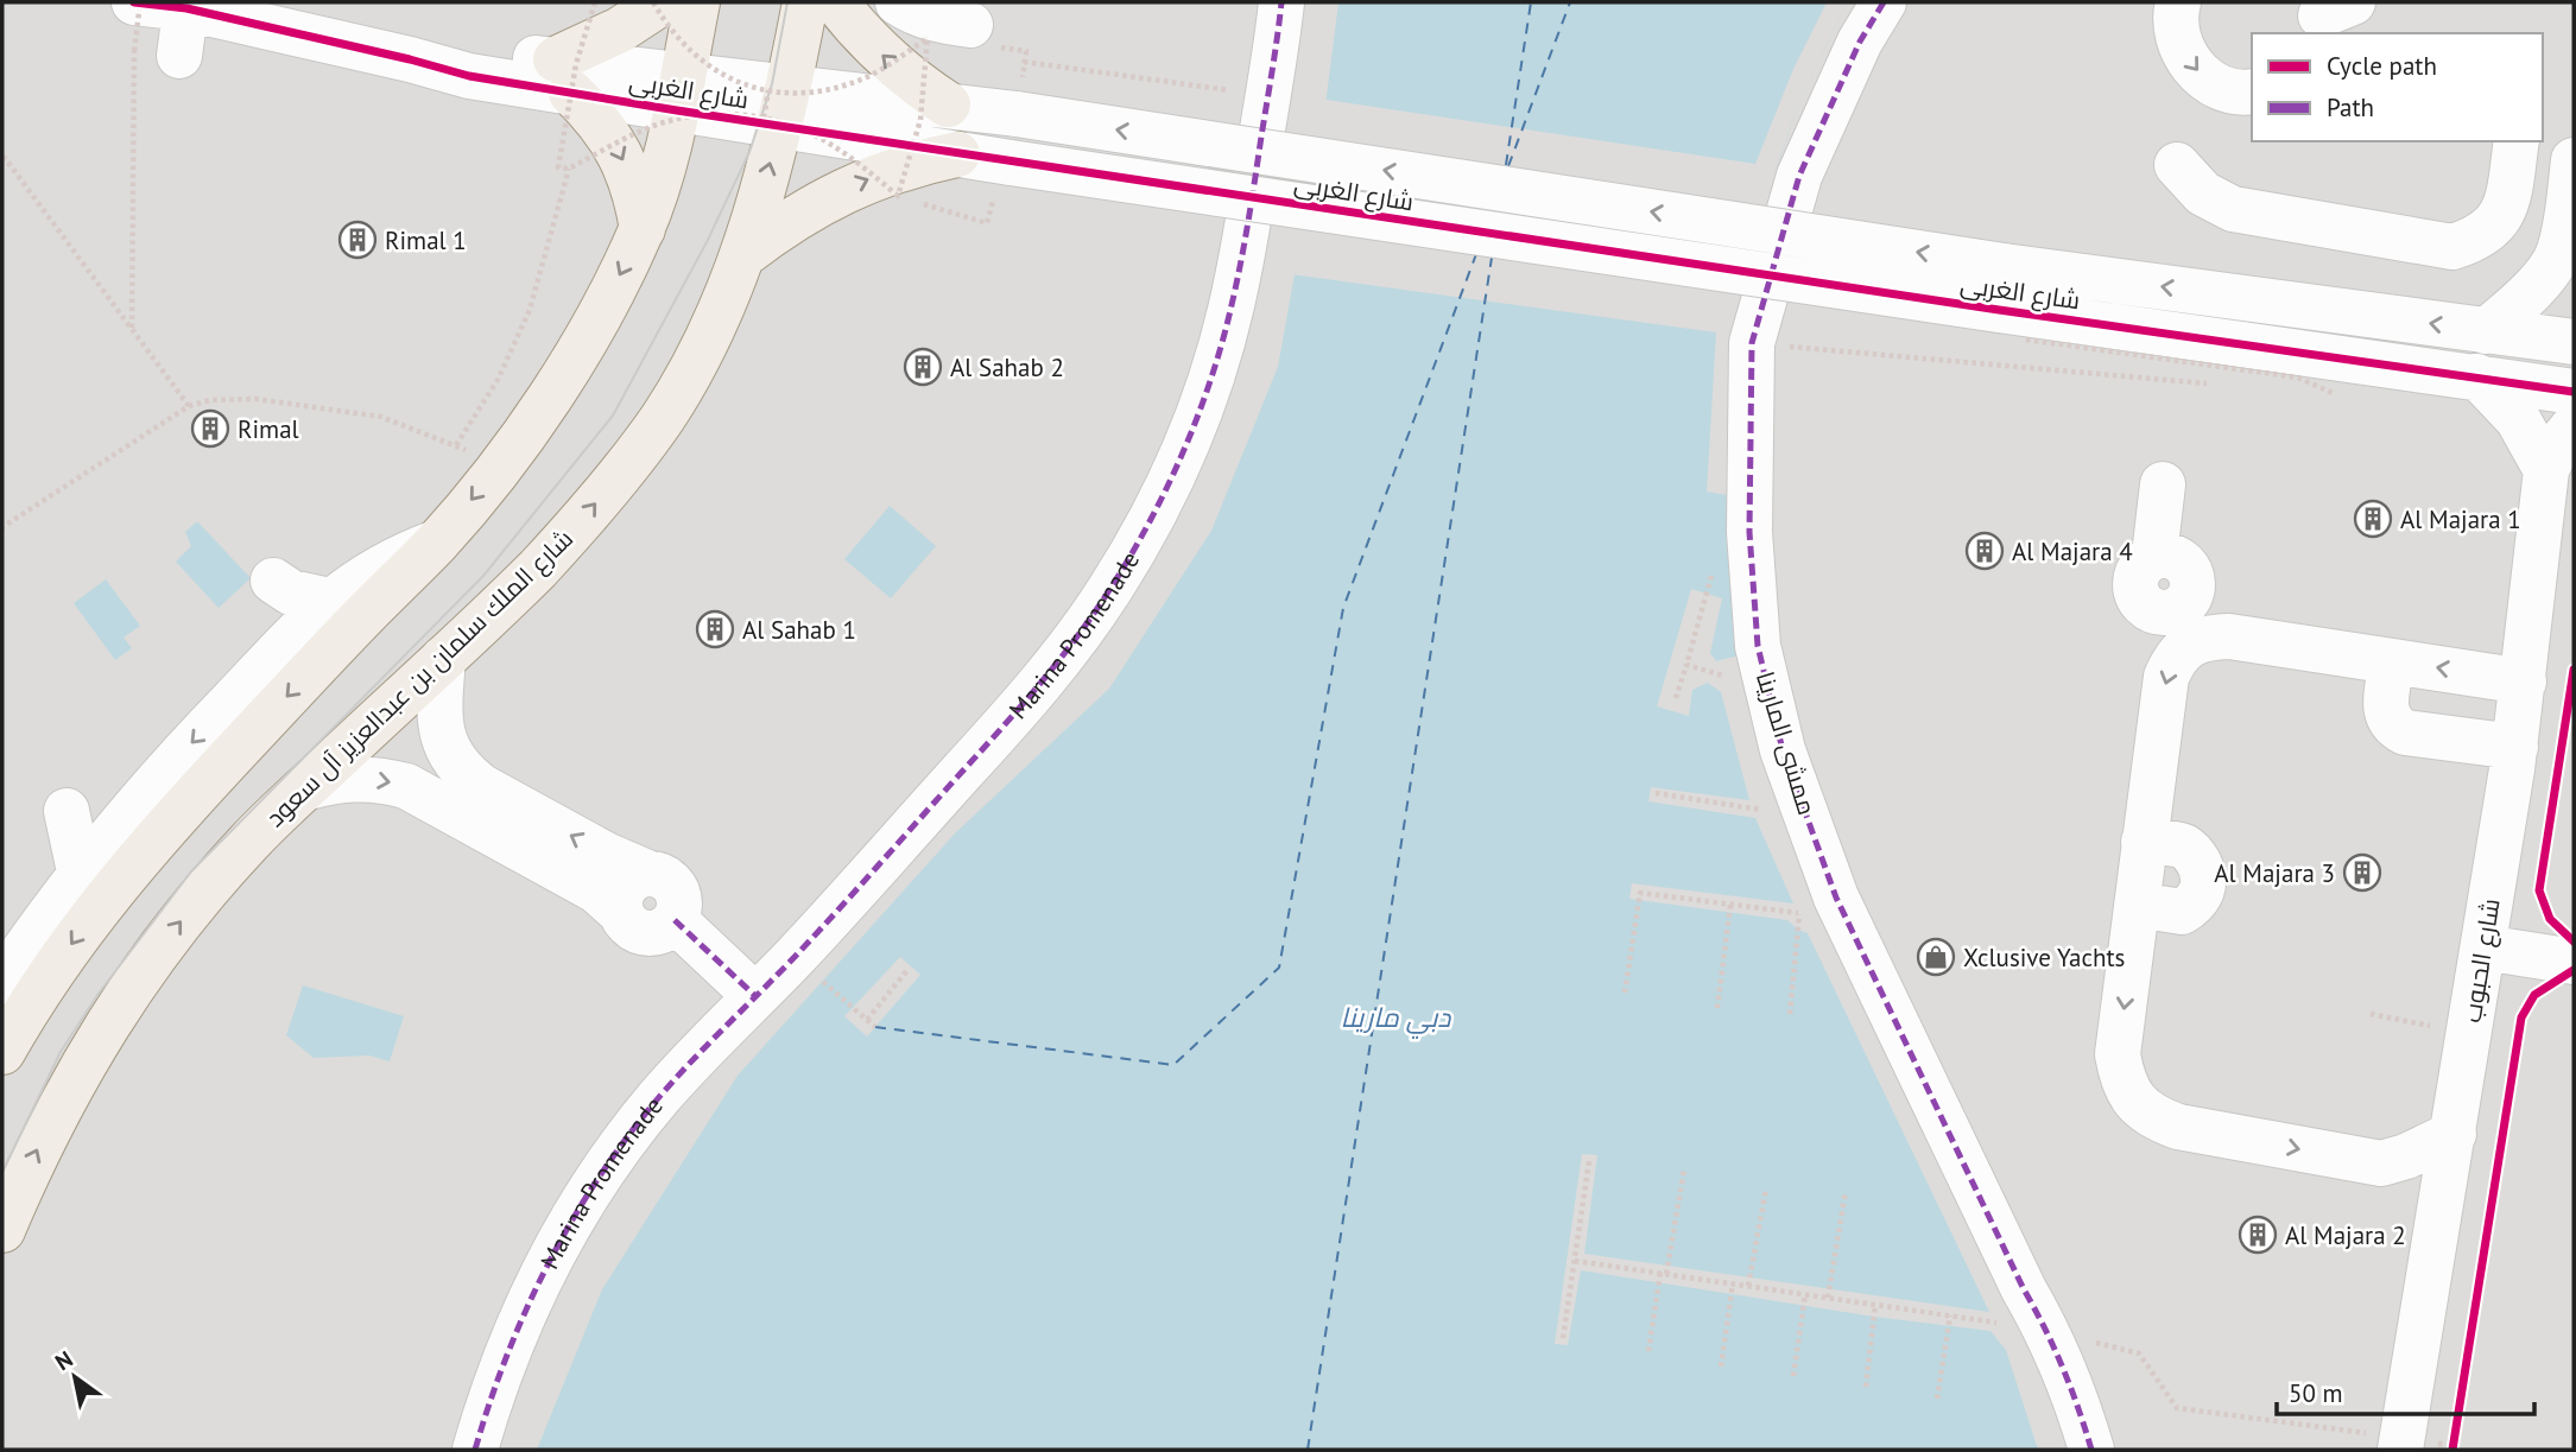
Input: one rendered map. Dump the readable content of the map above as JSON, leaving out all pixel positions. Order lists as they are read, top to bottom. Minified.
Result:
{"streets":{"main road":["شارع الملك سلمان بن عبدالعزيز آل سعود"],"street":["شارع الغربى","Marina Promenade","ممشى المارينا","شارع الحبوب"]},"crossings":[["شارع الغربى","شارع الملك سلمان بن عبدالعزيز آل سعود"]],"water":["دبي مارينا"],"places":{"building":["Rimal 1","Al Sahab 2","Rimal","Al Majara 1","Al Majara 4","Al Sahab 1","Al Majara 3","Al Majara 2"],"shop":["Xclusive Yachts"]},"legend":["Cycle path","Path"],"scale_bar":"50 m","north":"top left"}
